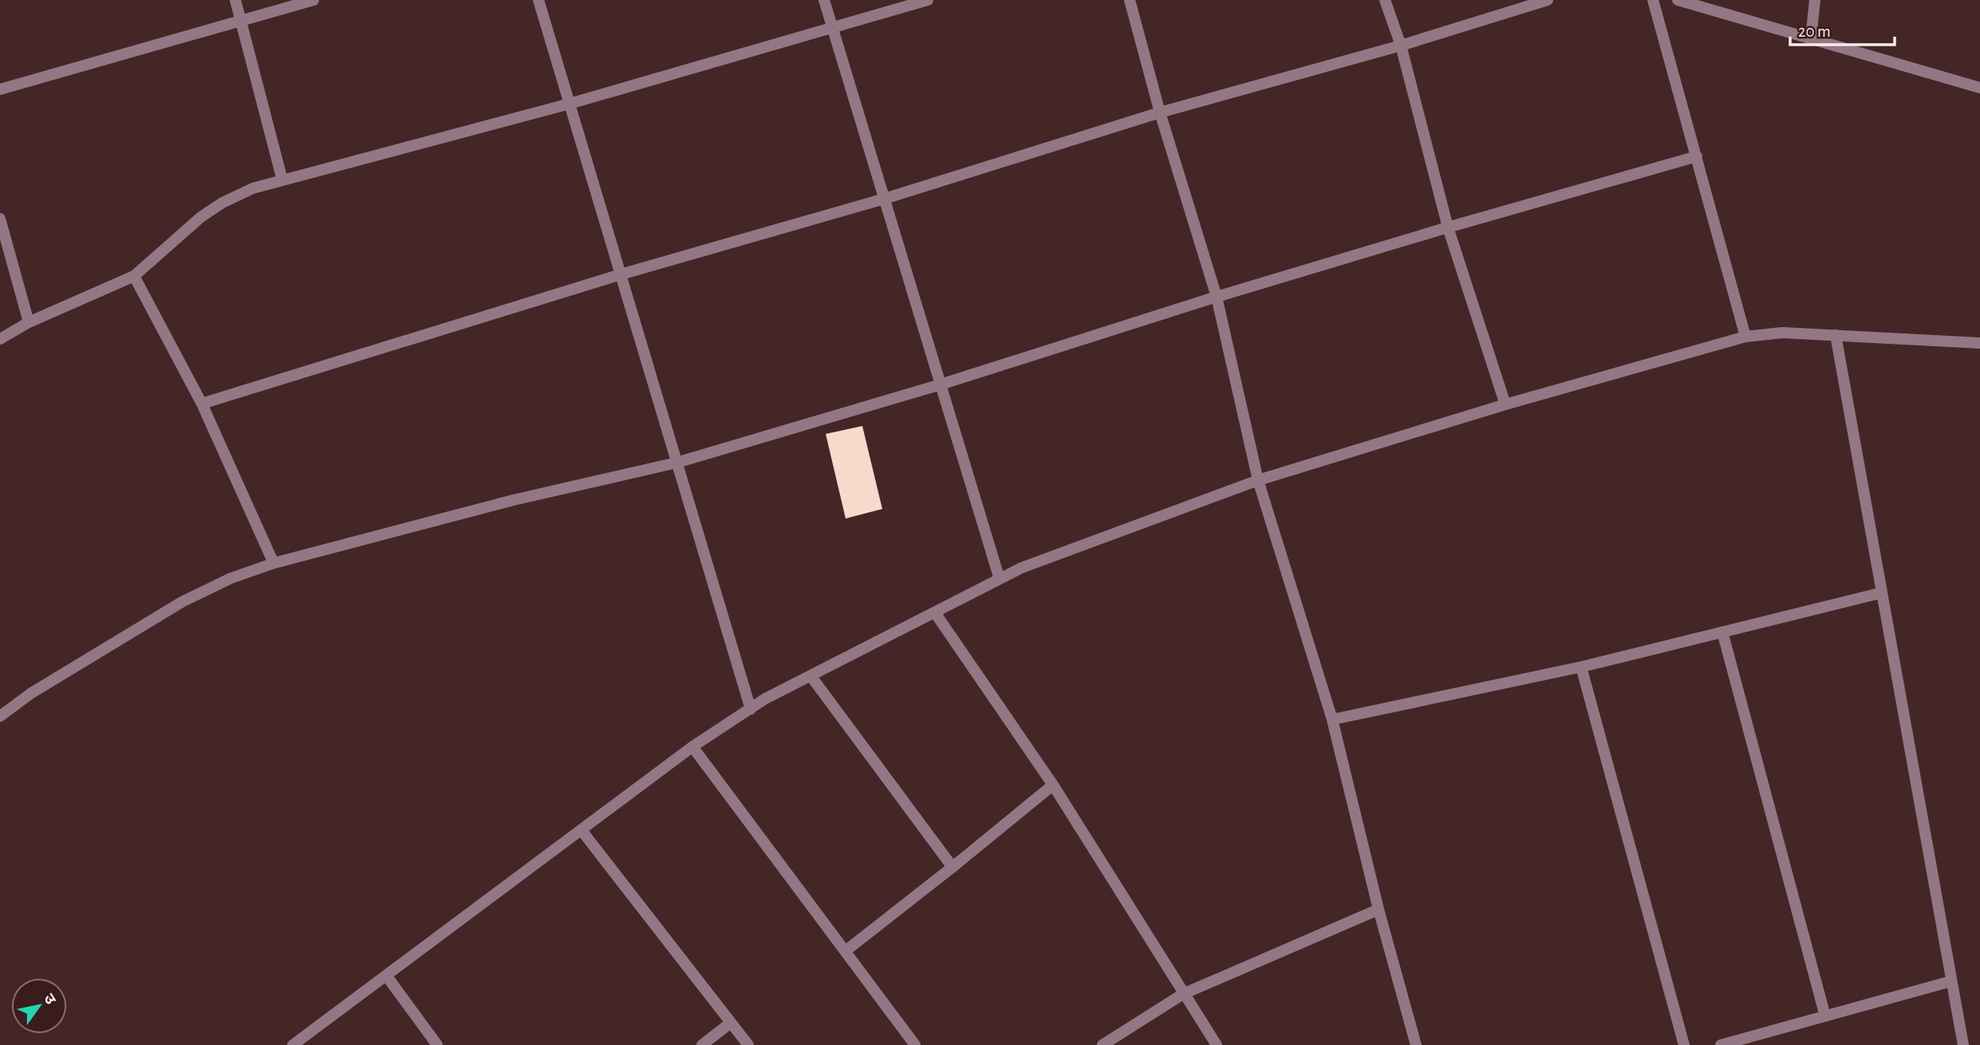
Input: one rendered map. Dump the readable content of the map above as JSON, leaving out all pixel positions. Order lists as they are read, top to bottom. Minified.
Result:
{"scale_bar":"20 m","north":"top right"}
